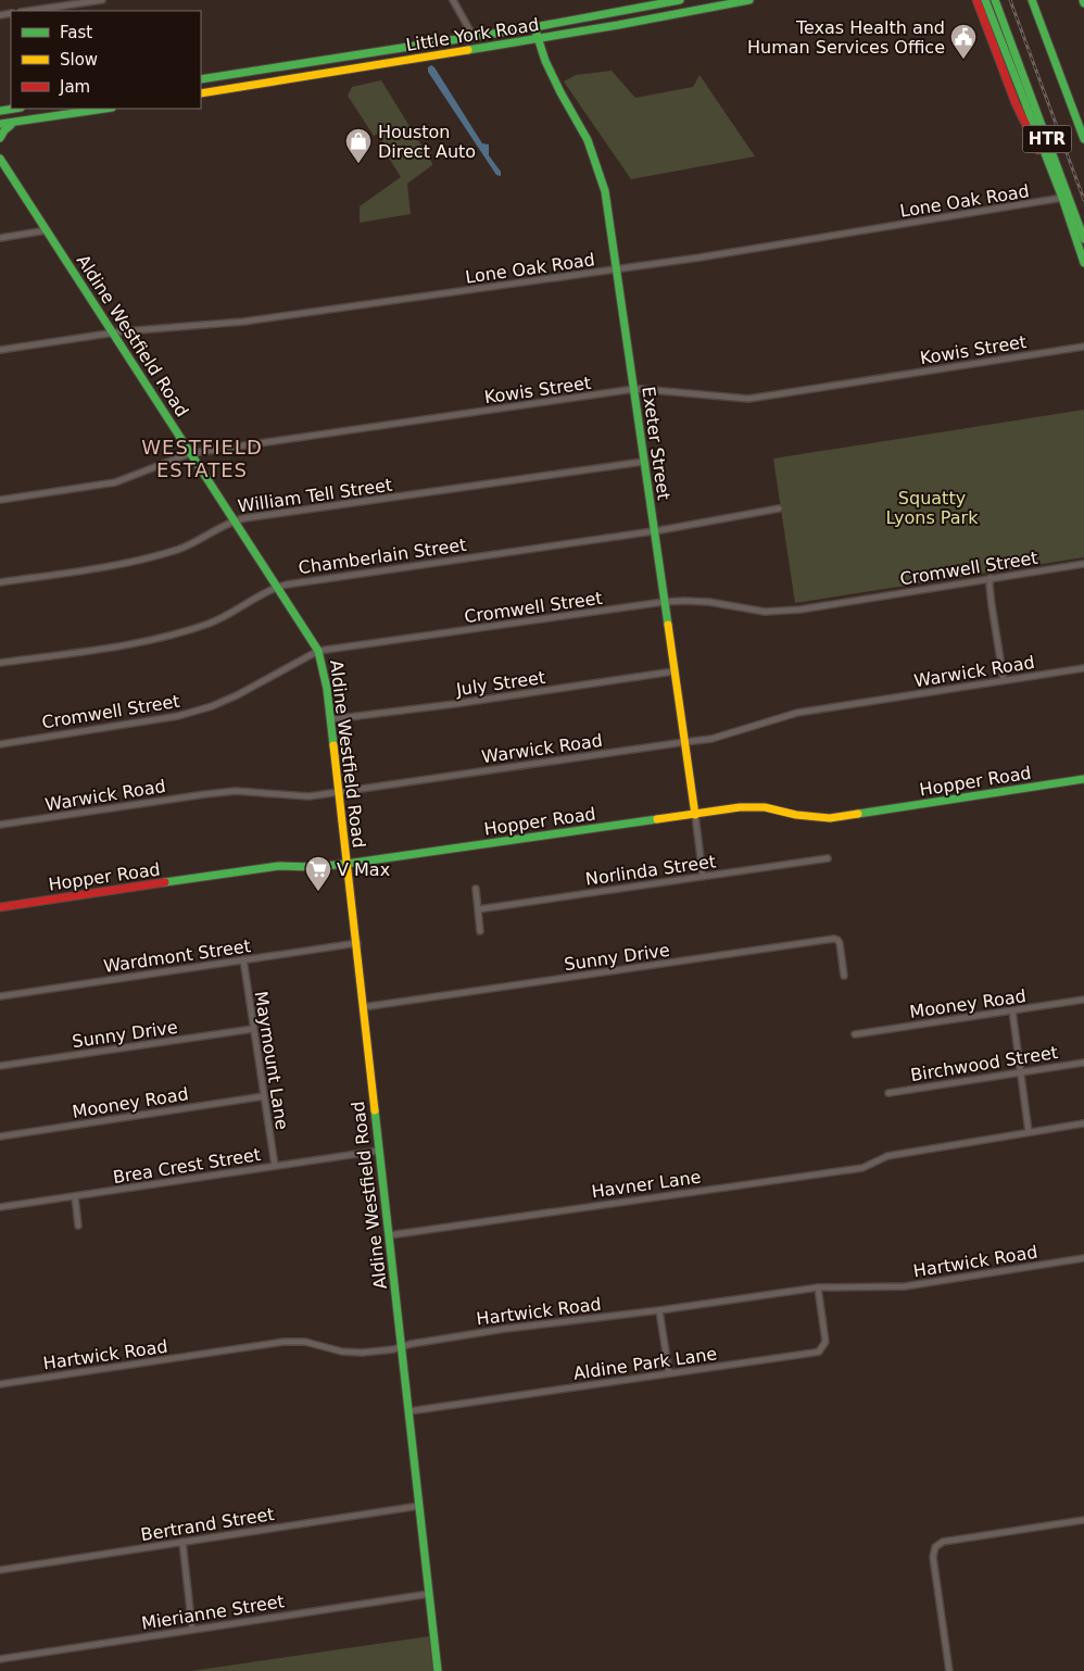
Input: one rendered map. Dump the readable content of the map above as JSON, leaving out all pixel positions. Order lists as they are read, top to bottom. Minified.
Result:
{"streets":{"main road":["Little York Road","HTR","Aldine Westfield Road","Exeter Street","Hopper Road"],"street":["Lone Oak Road","Kowis Street","William Tell Street","Chamberlain Street","Cromwell Street","Warwick Road","July Street","Norlinda Street","Wardmont Street","Sunny Drive","Mooney Road","Maymount Lane","Birchwood Street","Brea Crest Street","Havner Lane","Hartwick Road","Aldine Park Lane","Bertrand Street","Mierianne Street"]},"crossings":[["Little York Road","Exeter Street"],["Lone Oak Road","Aldine Westfield Road"],["Lone Oak Road","Exeter Street"],["Aldine Westfield Road","Kowis Street"],["Aldine Westfield Road","William Tell Street"],["Aldine Westfield Road","Chamberlain Street"],["Aldine Westfield Road","Cromwell Street"],["Aldine Westfield Road","Warwick Road"],["Aldine Westfield Road","July Street"],["Aldine Westfield Road","Hopper Road"],["Aldine Westfield Road","Wardmont Street"],["Aldine Westfield Road","Sunny Drive"],["Aldine Westfield Road","Brea Crest Street"],["Aldine Westfield Road","Havner Lane"],["Aldine Westfield Road","Hartwick Road"],["Aldine Westfield Road","Aldine Park Lane"],["Aldine Westfield Road","Bertrand Street"],["Aldine Westfield Road","Mierianne Street"],["Kowis Street","Exeter Street"],["Exeter Street","William Tell Street"],["Exeter Street","Chamberlain Street"],["Exeter Street","Cromwell Street"],["Exeter Street","Warwick Road"],["Exeter Street","July Street"],["Exeter Street","Hopper Road"],["Exeter Street","Norlinda Street"],["Wardmont Street","Maymount Lane"],["Sunny Drive","Maymount Lane"],["Mooney Road","Maymount Lane"],["Maymount Lane","Brea Crest Street"],["Hartwick Road","Aldine Park Lane"]],"districts":["WESTFIELD ESTATES"],"parks":["Squatty Lyons Park"],"places":{"public building":["Texas Health and Human Services Office"],"shop":["Houston Direct Auto"],"supermarket":["V Max"]},"legend":["Fast","Slow","Jam"]}
